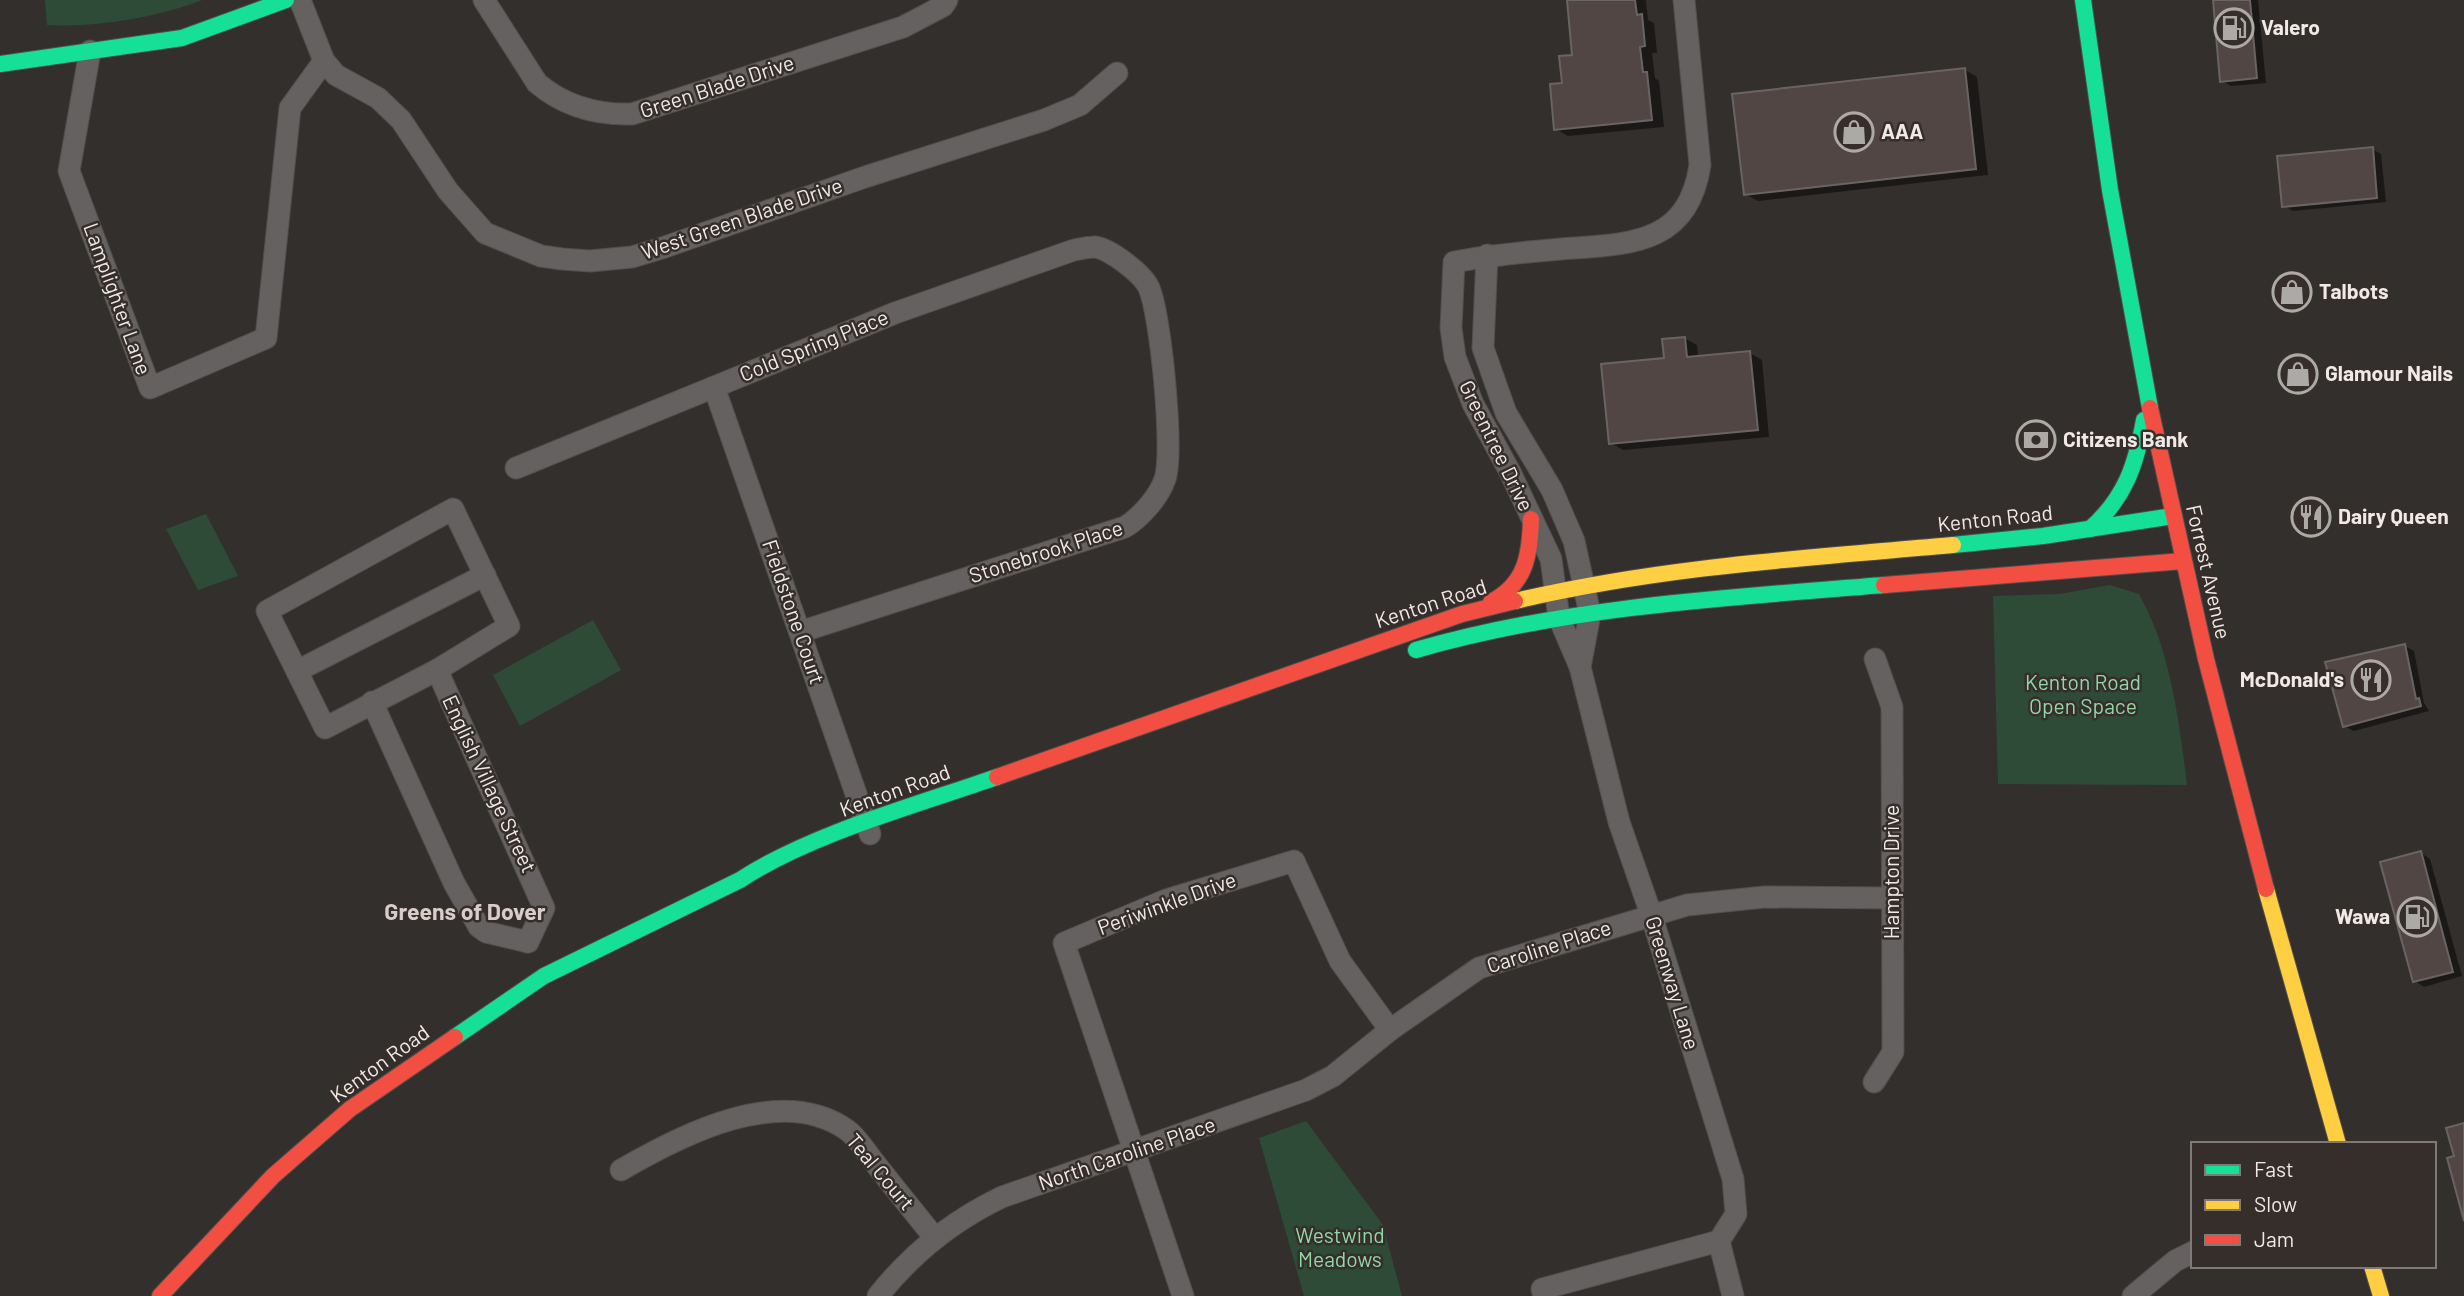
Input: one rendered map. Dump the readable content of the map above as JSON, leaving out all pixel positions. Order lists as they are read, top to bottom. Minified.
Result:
{"streets":{"main road":["Kenton Road","Forrest Avenue"],"street":["Green Blade Drive","West Green Blade Drive","Lamplighter Lane","Cold Spring Place","Greentree Drive","Stonebrook Place","Fieldstone Court","English Village Street","Hampton Drive","Periwinkle Drive","Caroline Place","Greenway Lane","North Caroline Place","Teal Court"]},"crossings":[["West Green Blade Drive","Lamplighter Lane"],["Cold Spring Place","Stonebrook Place"],["Cold Spring Place","Fieldstone Court"],["Greentree Drive","Kenton Road"],["Greentree Drive","Greenway Lane"],["Kenton Road","Forrest Avenue"],["Kenton Road","Fieldstone Court"],["Kenton Road","Greenway Lane"],["Stonebrook Place","Fieldstone Court"],["Hampton Drive","Caroline Place"],["Periwinkle Drive","Caroline Place"],["Periwinkle Drive","North Caroline Place"],["Caroline Place","Greenway Lane"],["Caroline Place","North Caroline Place"],["North Caroline Place","Teal Court"]],"districts":["Greens of Dover"],"parks":["Kenton Road Open Space","Westwind Meadows"],"places":{"fuel station":["Valero","Wawa"],"shop":["AAA","Talbots","Glamour Nails"],"bank":["Citizens Bank"],"restaurant":["Dairy Queen","McDonald's"]},"legend":["Fast","Slow","Jam"]}
